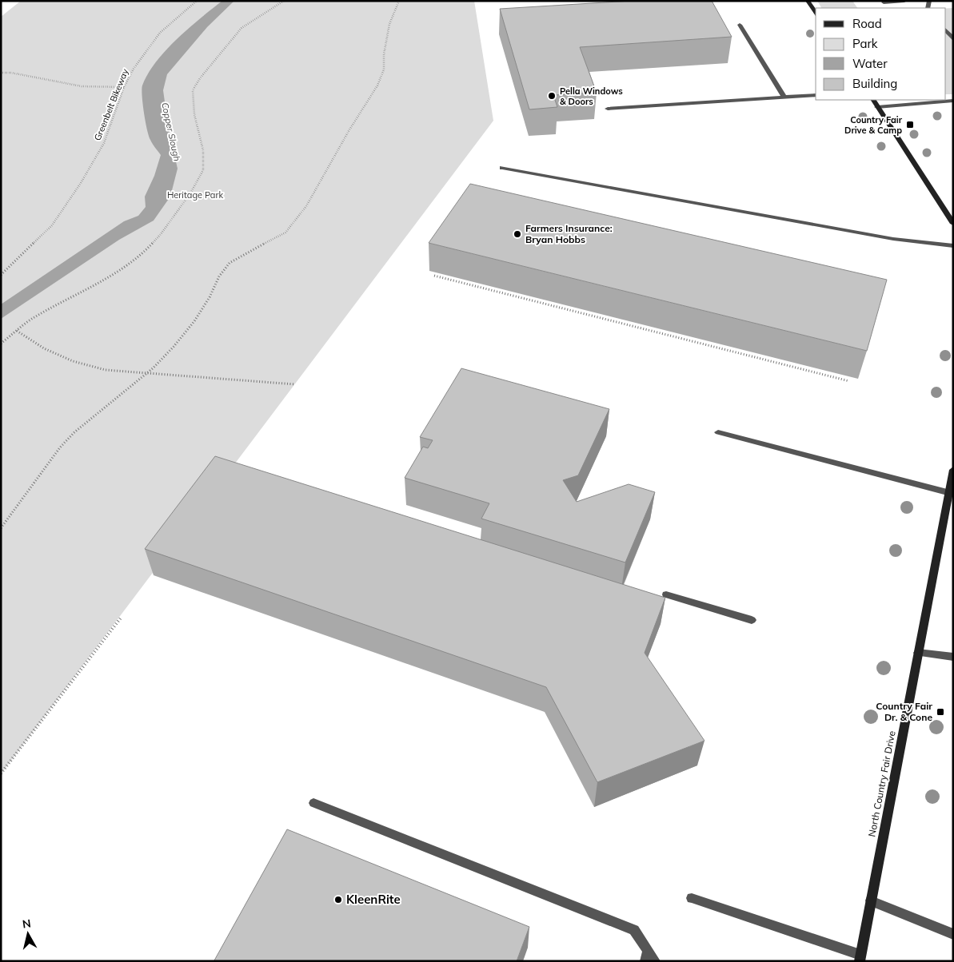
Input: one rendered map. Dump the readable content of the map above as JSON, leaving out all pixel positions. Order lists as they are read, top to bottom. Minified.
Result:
{"streets":{"street":["North Country Fair Drive"],"path":["Greenbelt Bikeway"]},"water":["Copper Slough"],"parks":["Heritage Park"],"places":{"other":["Pella Windows & Doors","Farmers Insurance: Bryan Hobbs","KleenRite"],"transit":["Country Fair Drive & Camp","Country Fair Dr. & Cone"]},"legend":["Road","Park","Water","Building"],"north":"top"}
